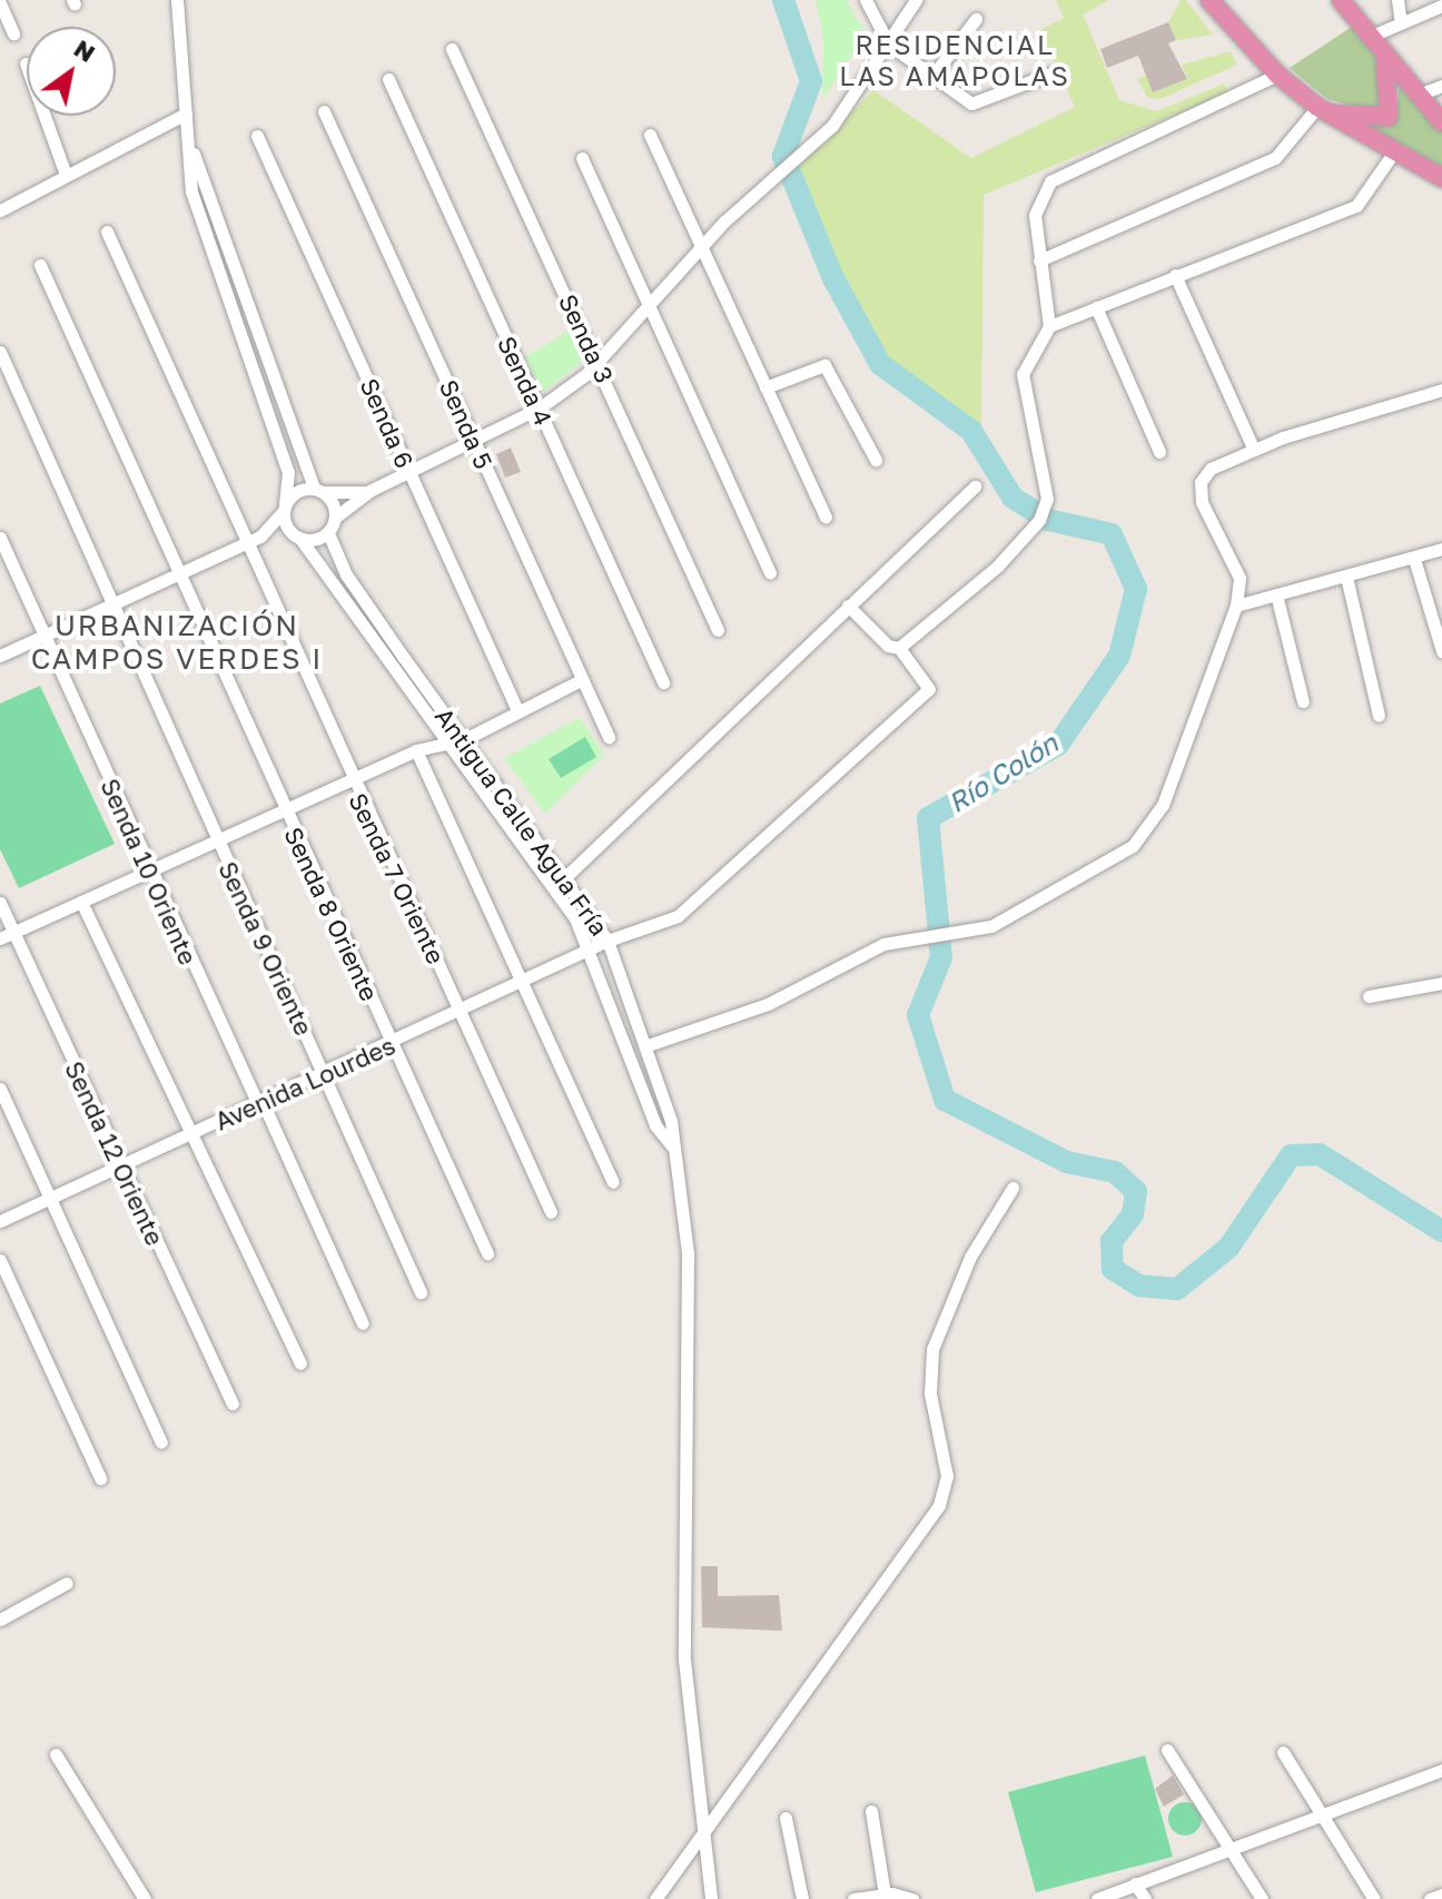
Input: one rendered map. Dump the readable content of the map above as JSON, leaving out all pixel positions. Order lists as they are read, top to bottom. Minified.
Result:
{"streets":{"street":["Senda 3","Senda 4","Senda 6","Senda 5","Antigua Calle Agua Fría","Senda 10 Oriente","Senda 7 Oriente","Senda 8 Oriente","Senda 9 Oriente","Avenida Lourdes","Senda 12 Oriente"]},"crossings":[["Antigua Calle Agua Fría","Avenida Lourdes"],["Senda 10 Oriente","Avenida Lourdes"],["Senda 7 Oriente","Avenida Lourdes"],["Senda 8 Oriente","Avenida Lourdes"],["Senda 9 Oriente","Avenida Lourdes"],["Avenida Lourdes","Senda 12 Oriente"]],"districts":["RESIDENCIAL LAS AMAPOLAS","URBANIZACIÓN CAMPOS VERDES I"],"water":["Río Colón"],"north":"top right"}
